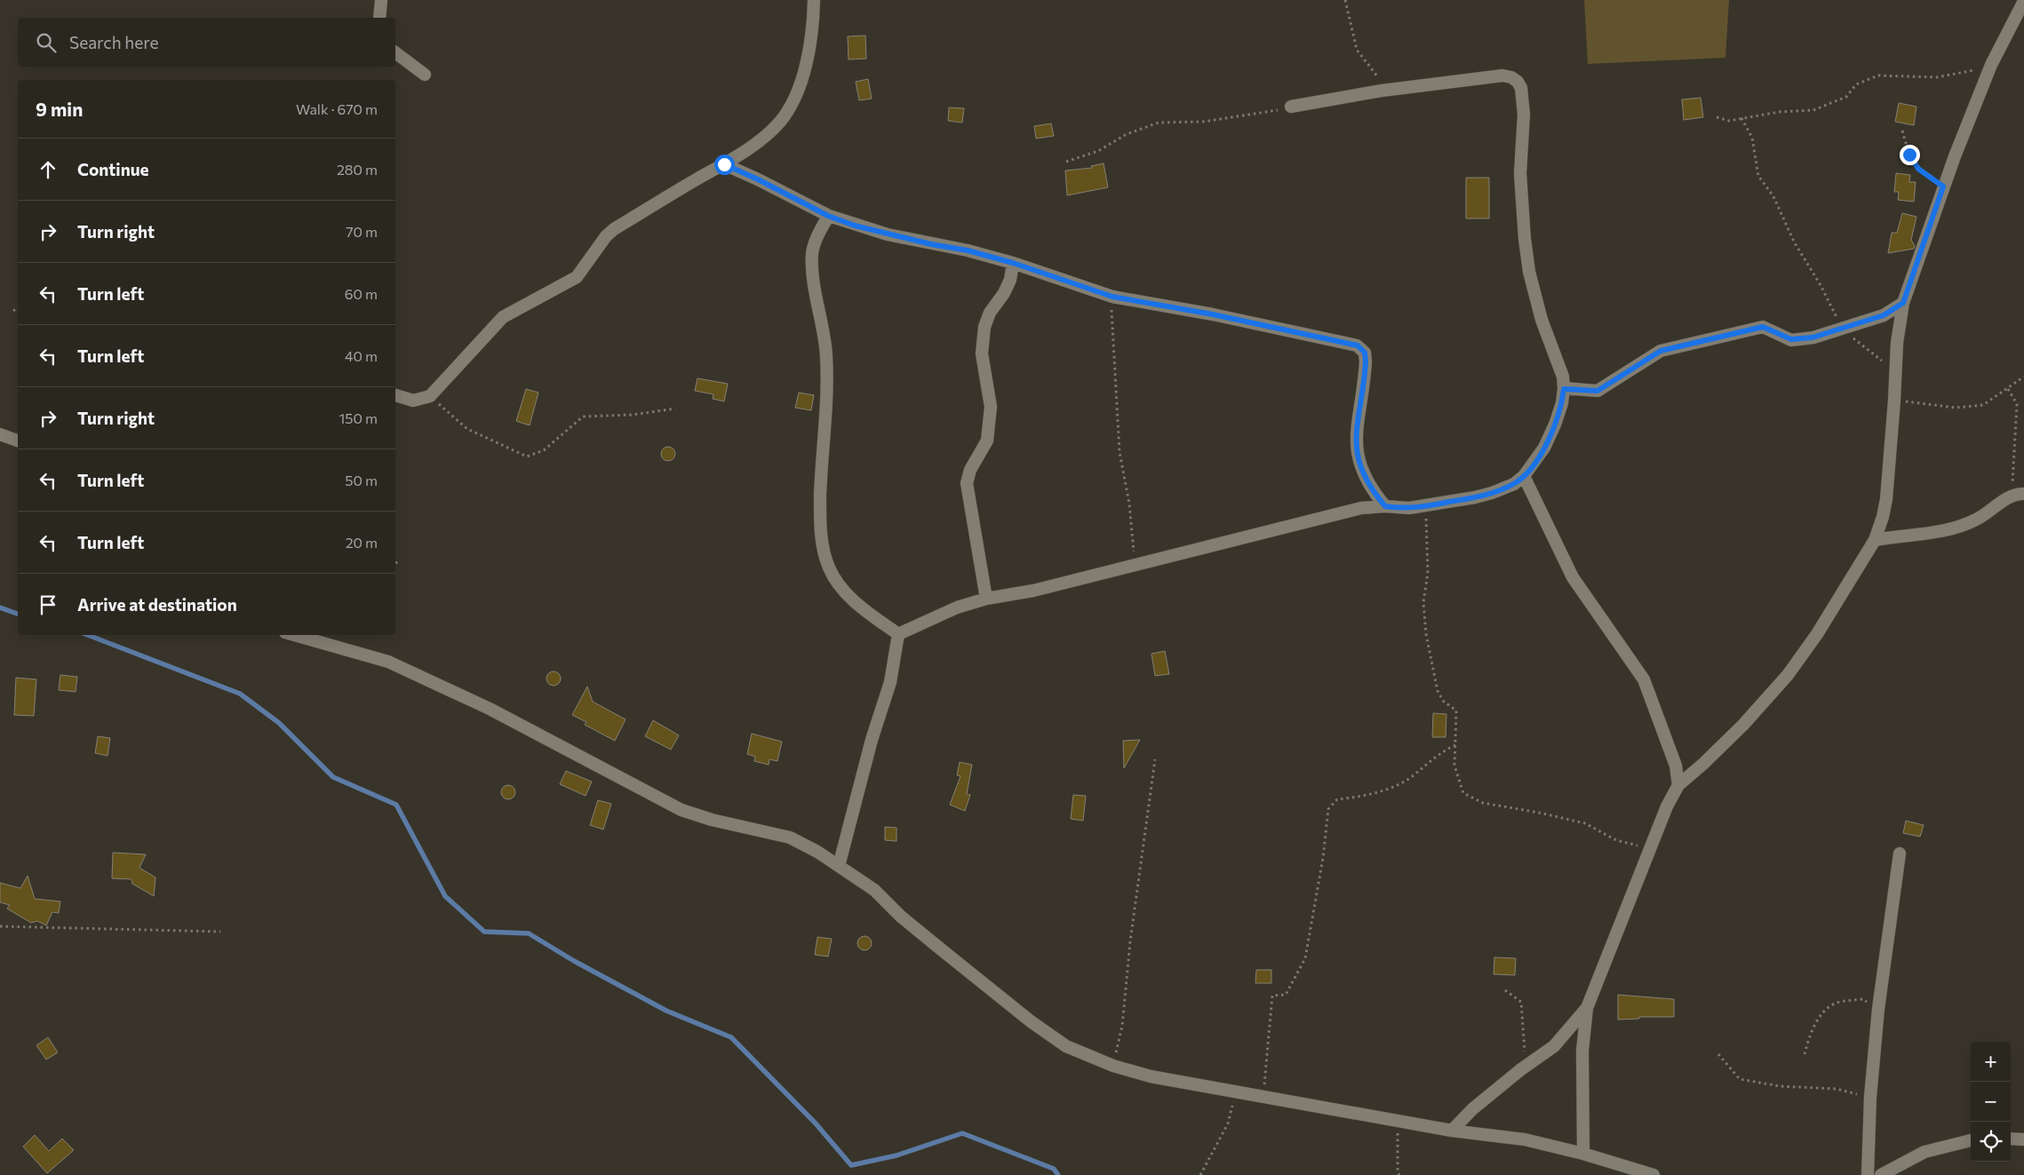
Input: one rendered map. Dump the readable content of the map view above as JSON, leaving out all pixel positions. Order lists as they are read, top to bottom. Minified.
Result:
{"page":{"search":"Search here","heading":["9 min","Walk · 670 m"],"list":[["Continue","280 m"],["Turn right","70 m"],["Turn left","60 m"],["Turn left","40 m"],["Turn right","150 m"],["Turn left","50 m"],["Turn left","20 m"],"Arrive at destination"],"map_buttons":["+","−"]}}
